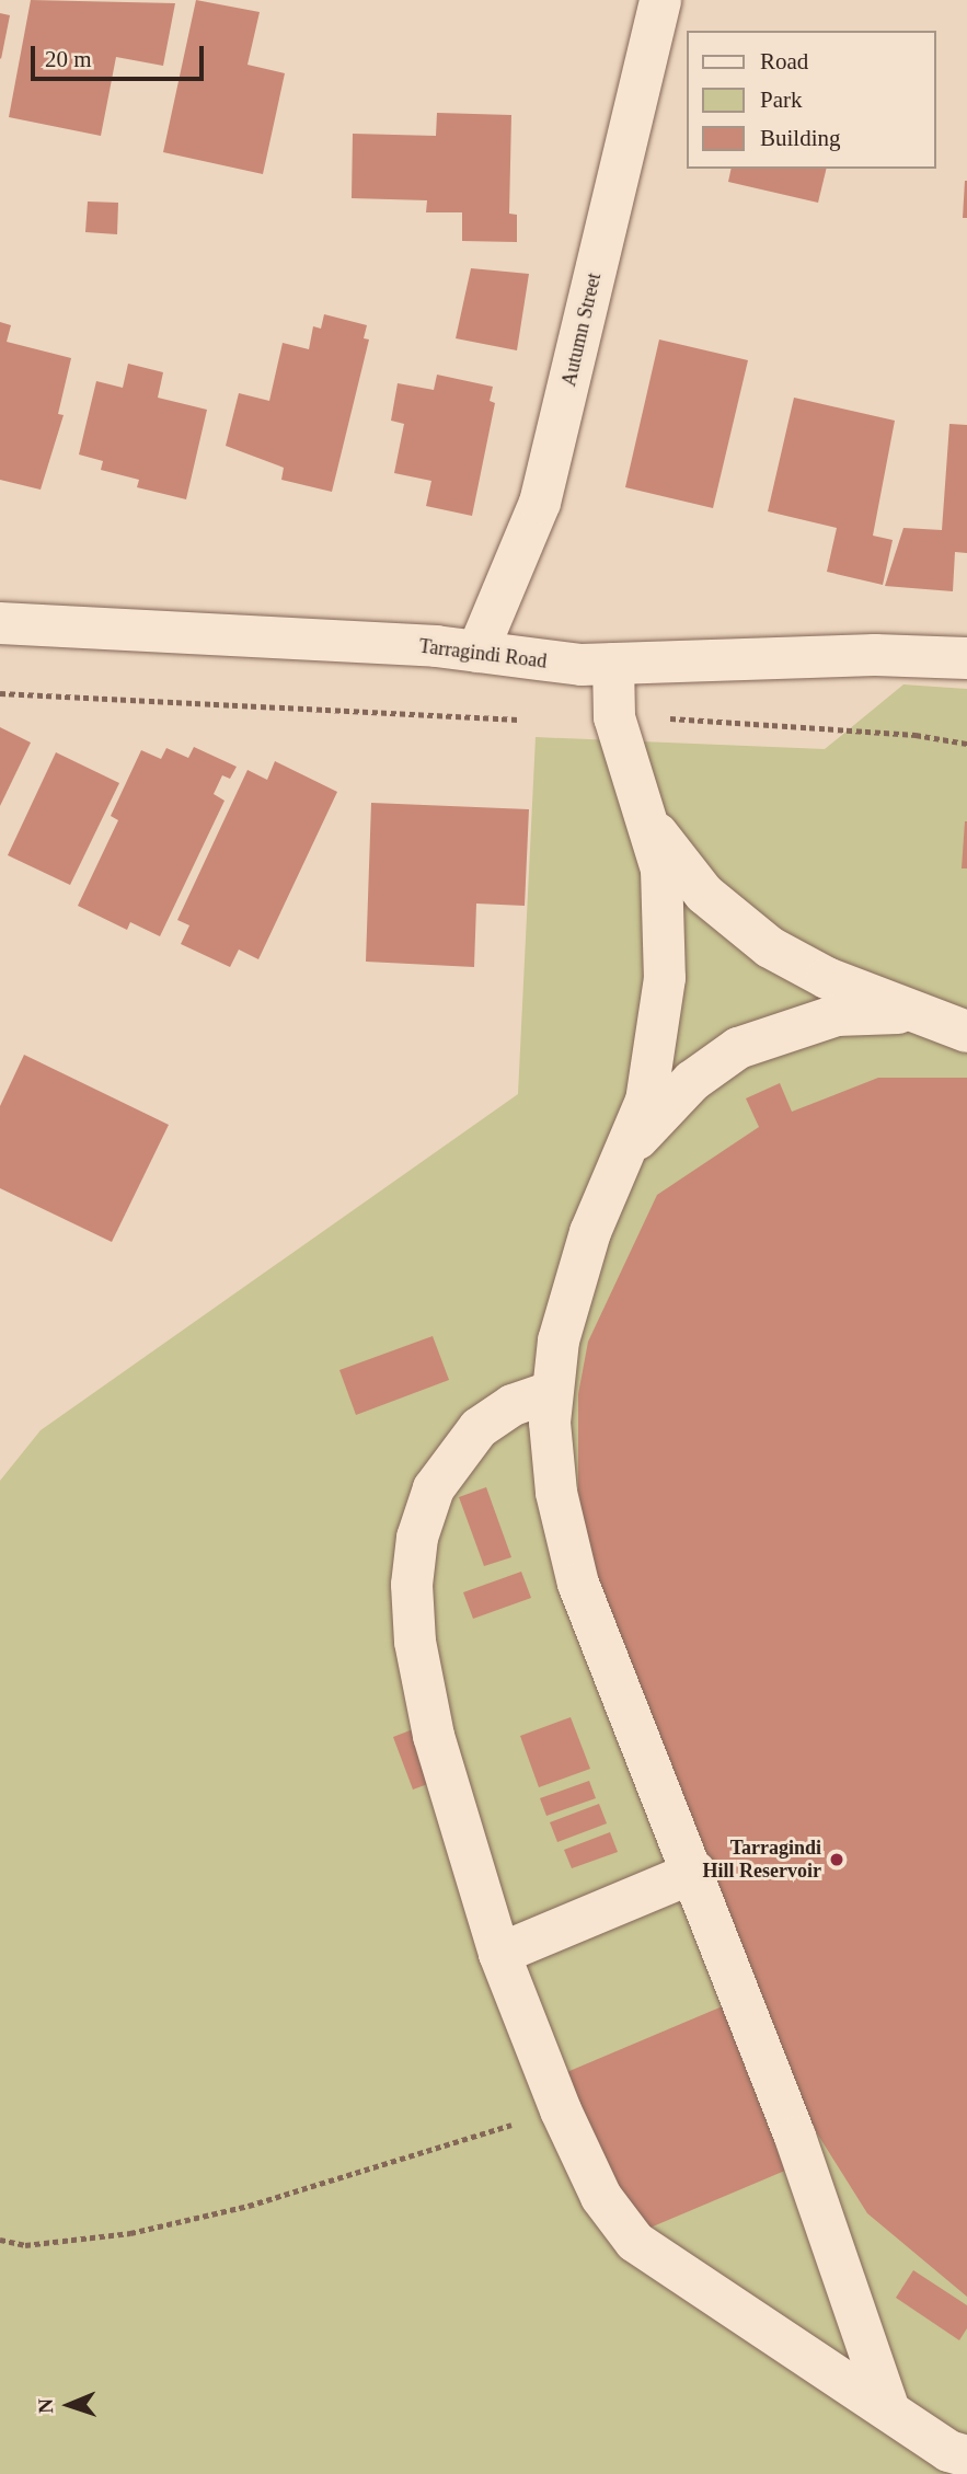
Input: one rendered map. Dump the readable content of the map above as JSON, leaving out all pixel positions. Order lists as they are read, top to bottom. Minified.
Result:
{"streets":{"street":["Autumn Street","Tarragindi Road"]},"crossings":[["Autumn Street","Tarragindi Road"]],"places":["Tarragindi Hill Reservoir"],"legend":["Road","Park","Building"],"scale_bar":"20 m","north":"left"}
